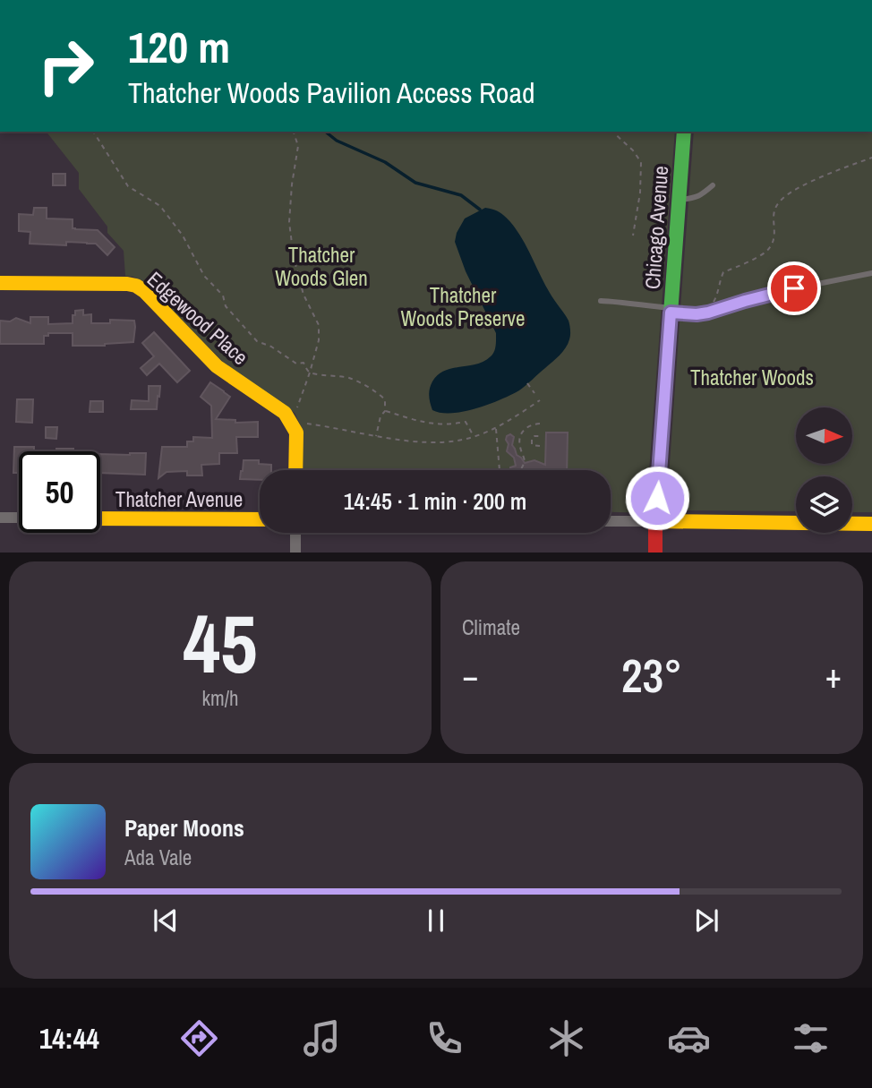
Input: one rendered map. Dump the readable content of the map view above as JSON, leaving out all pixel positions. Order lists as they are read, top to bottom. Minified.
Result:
{"streets":{"street":["Chicago Avenue","Edgewood Place","Thatcher Avenue"]},"parks":["Thatcher Woods Glen","Thatcher Woods Preserve","Thatcher Woods"],"north":"right","page":{"turn":["120 m","Thatcher Woods Pavilion Access Road"],"limit":"50","trip":"14:45 · 1 min · 200 m","tile":[["45","km/h"],"Climate"],"heat":["−","23°","+"],"song":["Paper Moons","Ada Vale"],"tabs":"14:44"}}
